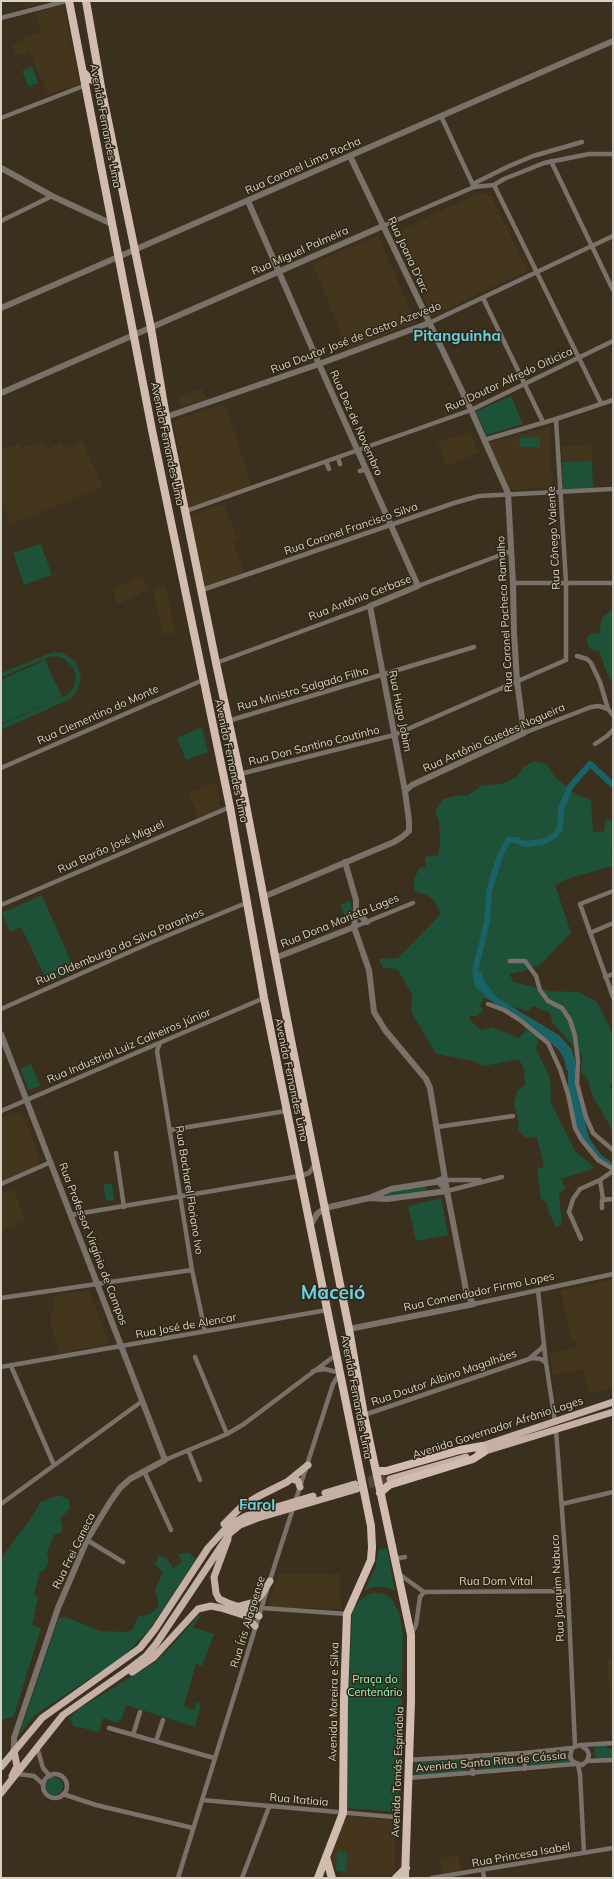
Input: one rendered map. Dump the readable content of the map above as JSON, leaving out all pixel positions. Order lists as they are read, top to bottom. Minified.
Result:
{"streets":{"highway":["Avenida Fernandes Lima","Avenida Moreira e Silva","Avenida Tomás Espíndola"],"main road":["Avenida Governador Afrânio Lages"],"street":["Rua Coronel Lima Rocha","Rua Miguel Palmeira","Rua Joana D'arc","Rua Doutor José de Castro Azevedo","Rua Doutor Alfredo Oiticica","Rua Dez de Novembro","Rua Coronel Francisco Silva","Rua Cônego Valente","Rua Antônio Gerbase","Rua Coronel Pacheco Ramalho","Rua Ministro Salgado Filho","Rua Hugo Jobim","Rua Clementino do Monte","Rua Antônio Guedes Nogueira","Rua Don Santino Coutinho","Rua Barão José Miguel","Rua Dona Marieta Lages","Rua Oldemburgo da Silva Paranhos","Rua Industrial Luiz Calheiros Júnior","Rua Bacharel Floriano Ivo","Rua Professor Virgínio de Campos","Rua Comendador Firmo Lopes","Rua José de Alencar","Rua Doutor Albino Magalhães","Rua Frei Caneca","Rua Dom Vital","Rua Joaquim Nabuco","Rua Íris Alagoense","Avenida Santa Rita de Cássia","Rua Itatiaia","Rua Princesa Isabel"]},"crossings":[["Avenida Fernandes Lima","Rua Coronel Lima Rocha"],["Avenida Fernandes Lima","Rua Miguel Palmeira"],["Avenida Fernandes Lima","Rua Doutor José de Castro Azevedo"],["Avenida Fernandes Lima","Rua Doutor Alfredo Oiticica"],["Avenida Fernandes Lima","Rua Coronel Francisco Silva"],["Avenida Fernandes Lima","Rua Antônio Gerbase"],["Avenida Fernandes Lima","Rua Ministro Salgado Filho"],["Avenida Fernandes Lima","Rua Clementino do Monte"],["Avenida Fernandes Lima","Rua Don Santino Coutinho"],["Avenida Fernandes Lima","Rua Barão José Miguel"],["Avenida Fernandes Lima","Rua Dona Marieta Lages"],["Avenida Fernandes Lima","Rua Oldemburgo da Silva Paranhos"],["Avenida Fernandes Lima","Rua Industrial Luiz Calheiros Júnior"],["Avenida Fernandes Lima","Rua Comendador Firmo Lopes"],["Avenida Fernandes Lima","Rua José de Alencar"],["Avenida Fernandes Lima","Rua Doutor Albino Magalhães"],["Avenida Fernandes Lima","Rua Frei Caneca"],["Avenida Fernandes Lima","Rua Íris Alagoense"],["Avenida Fernandes Lima","Avenida Moreira e Silva"],["Avenida Fernandes Lima","Avenida Tomás Espíndola"],["Rua Coronel Lima Rocha","Rua Joana D'arc"],["Rua Coronel Lima Rocha","Rua Dez de Novembro"],["Rua Miguel Palmeira","Rua Joana D'arc"],["Rua Miguel Palmeira","Rua Dez de Novembro"],["Rua Joana D'arc","Rua Doutor José de Castro Azevedo"],["Rua Joana D'arc","Rua Doutor Alfredo Oiticica"],["Rua Joana D'arc","Rua Coronel Francisco Silva"],["Rua Joana D'arc","Rua Coronel Pacheco Ramalho"],["Rua Doutor José de Castro Azevedo","Rua Dez de Novembro"],["Rua Doutor Alfredo Oiticica","Rua Dez de Novembro"],["Rua Dez de Novembro","Rua Coronel Francisco Silva"],["Rua Dez de Novembro","Rua Antônio Gerbase"],["Rua Coronel Francisco Silva","Rua Cônego Valente"],["Rua Coronel Francisco Silva","Rua Coronel Pacheco Ramalho"],["Rua Cônego Valente","Rua Don Santino Coutinho"],["Rua Antônio Gerbase","Rua Coronel Pacheco Ramalho"],["Rua Antônio Gerbase","Rua Hugo Jobim"],["Rua Coronel Pacheco Ramalho","Rua Antônio Guedes Nogueira"],["Rua Coronel Pacheco Ramalho","Rua Don Santino Coutinho"],["Rua Ministro Salgado Filho","Rua Hugo Jobim"],["Rua Hugo Jobim","Rua Antônio Guedes Nogueira"],["Rua Hugo Jobim","Rua Don Santino Coutinho"],["Rua Industrial Luiz Calheiros Júnior","Rua Bacharel Floriano Ivo"],["Rua Industrial Luiz Calheiros Júnior","Rua Professor Virgínio de Campos"],["Rua Bacharel Floriano Ivo","Rua José de Alencar"],["Rua Professor Virgínio de Campos","Rua José de Alencar"],["Rua Professor Virgínio de Campos","Rua Frei Caneca"],["Avenida Governador Afrânio Lages","Rua Joaquim Nabuco"],["Rua Dom Vital","Rua Joaquim Nabuco"],["Rua Joaquim Nabuco","Avenida Santa Rita de Cássia"],["Rua Íris Alagoense","Rua Itatiaia"],["Avenida Moreira e Silva","Rua Itatiaia"],["Avenida Santa Rita de Cássia","Avenida Tomás Espíndola"]],"districts":["Pitanguinha","Maceió","Farol"],"parks":["Praça do Centenário"]}
